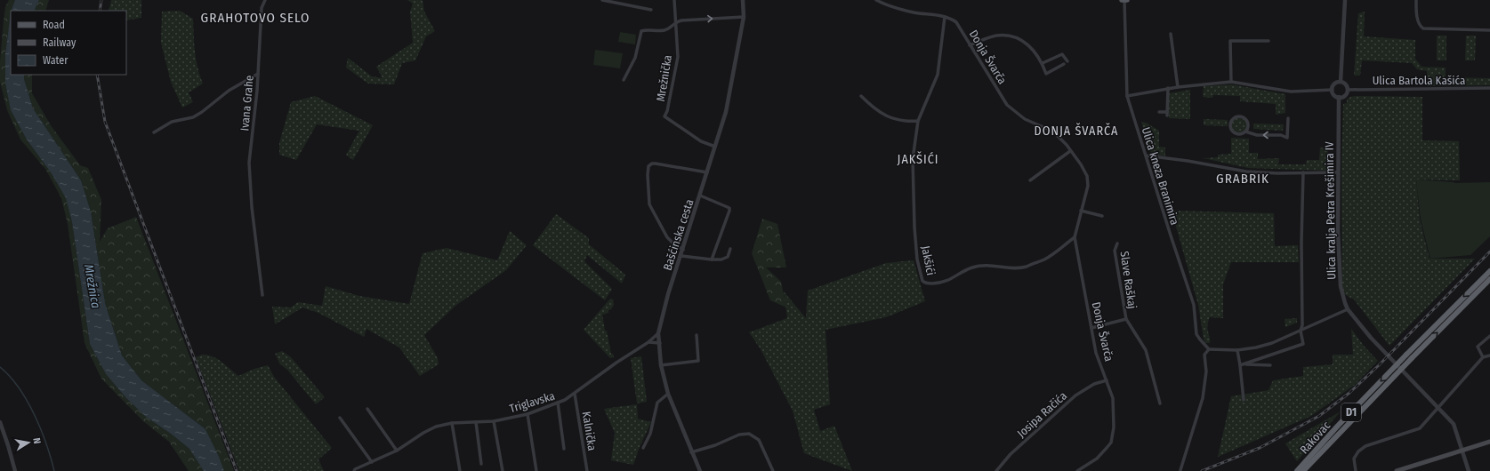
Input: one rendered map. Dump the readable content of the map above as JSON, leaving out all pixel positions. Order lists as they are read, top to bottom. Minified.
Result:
{"streets":{"highway":["D1","Rakovac"],"street":["Donja Švarča","Mrežnička","Ulica Bartola Kašića","Ivana Grahe","Ulica kneza Branimira","Ulica kralja Petra Krešimira IV","Bašćinska cesta","Jakšići","Slave Raškaj","Triglavska","Josipa Račića","Kalnička"]},"crossings":[["Donja Švarča","Jakšići"],["Donja Švarča","Slave Raškaj"],["Donja Švarča","Josipa Račića"],["Mrežnička","Bašćinska cesta"],["Ulica Bartola Kašića","Ulica kralja Petra Krešimira IV"],["Bašćinska cesta","Triglavska"],["Triglavska","Kalnička"]],"districts":["GRAHOTOVO SELO","DONJA ŠVARČA","JAKŠIĆI","GRABRIK"],"water":["Mrežnica"],"legend":["Road","Railway","Water"],"north":"right"}
